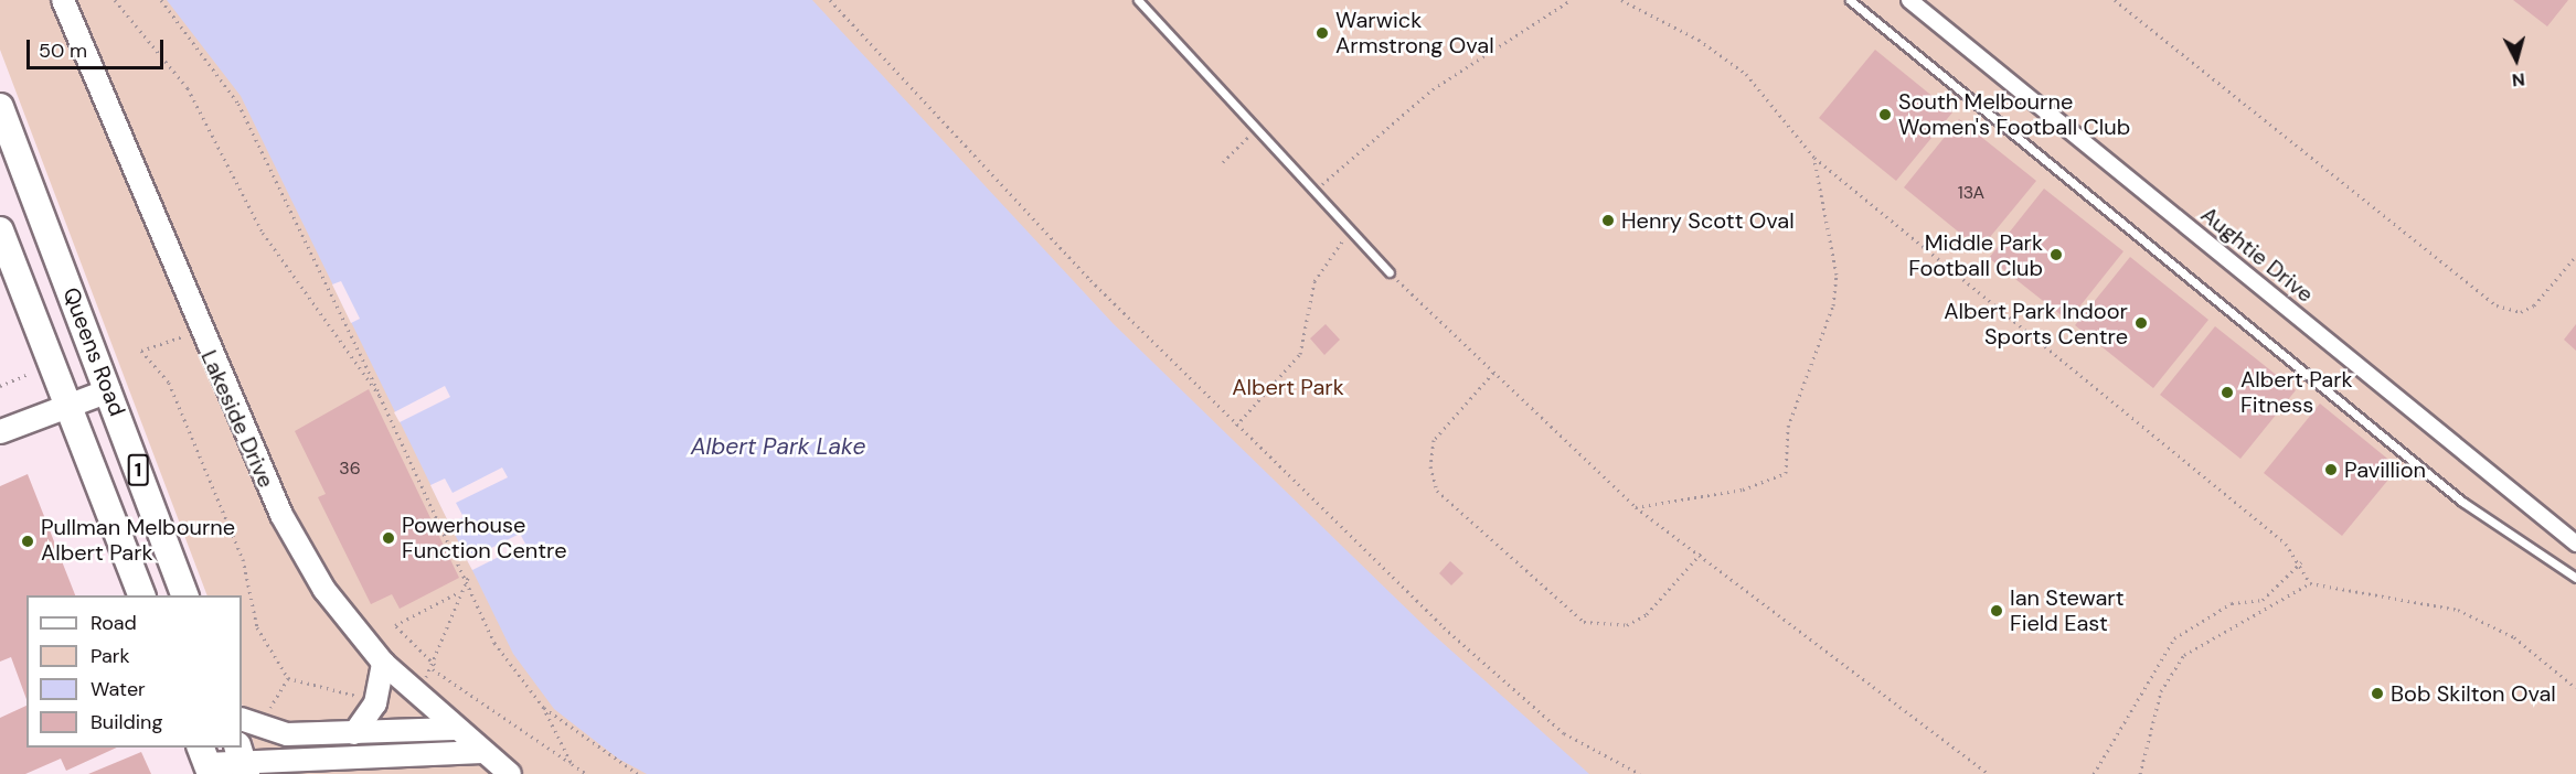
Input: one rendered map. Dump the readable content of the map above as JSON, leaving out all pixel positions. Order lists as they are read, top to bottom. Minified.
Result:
{"streets":{"highway":["Queens Road","1"],"street":["Aughtie Drive","Lakeside Drive"]},"water":["Albert Park Lake"],"parks":["Albert Park"],"places":["Warwick Armstrong Oval","South Melbourne Women's Football Club","Henry Scott Oval","Middle Park Football Club","Albert Park Indoor Sports Centre","Albert Park Fitness","Pavillion","Powerhouse Function Centre","Pullman Melbourne Albert Park","Ian Stewart Field East","Bob Skilton Oval"],"house_numbers":["13A","36"],"legend":["Road","Park","Water","Building"],"scale_bar":"50 m","north":"bottom"}
